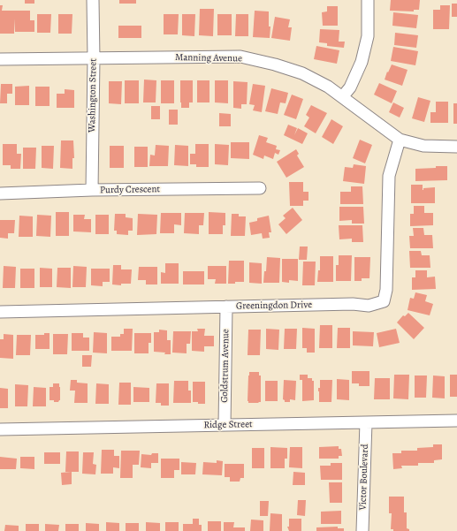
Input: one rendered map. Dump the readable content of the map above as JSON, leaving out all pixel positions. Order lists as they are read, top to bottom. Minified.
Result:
{"streets":{"street":["Manning Avenue","Washington Street","Purdy Crescent","Greeningdon Drive","Goldstrum Avenue","Ridge Street","Victor Boulevard"]},"crossings":[["Manning Avenue","Washington Street"],["Manning Avenue","Greeningdon Drive"],["Washington Street","Purdy Crescent"],["Greeningdon Drive","Goldstrum Avenue"],["Goldstrum Avenue","Ridge Street"],["Ridge Street","Victor Boulevard"]]}
